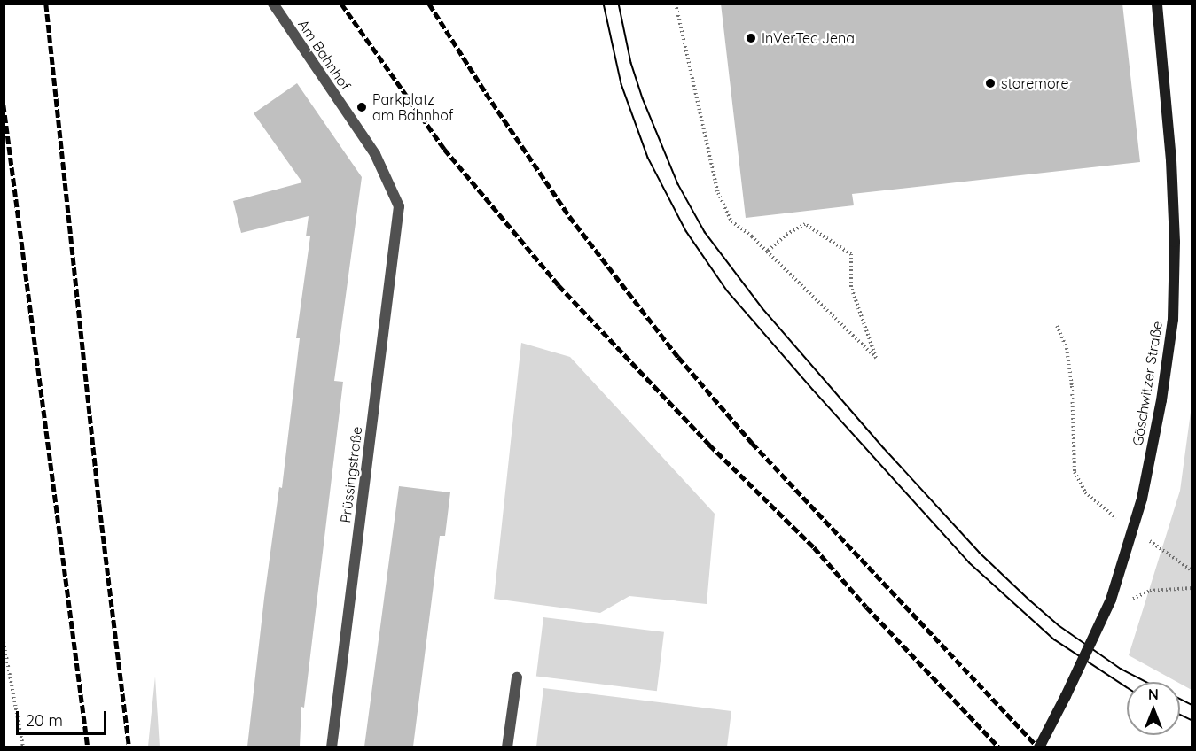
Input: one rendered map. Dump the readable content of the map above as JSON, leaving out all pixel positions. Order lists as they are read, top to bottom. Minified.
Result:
{"streets":{"main road":["Göschwitzer Straße"],"street":["Am Bahnhof","Prüssingstraße"]},"crossings":[["Am Bahnhof","Prüssingstraße"]],"places":["InVerTec Jena","storemore","Parkplatz am Bahnhof"],"scale_bar":"20 m","north":"top"}
